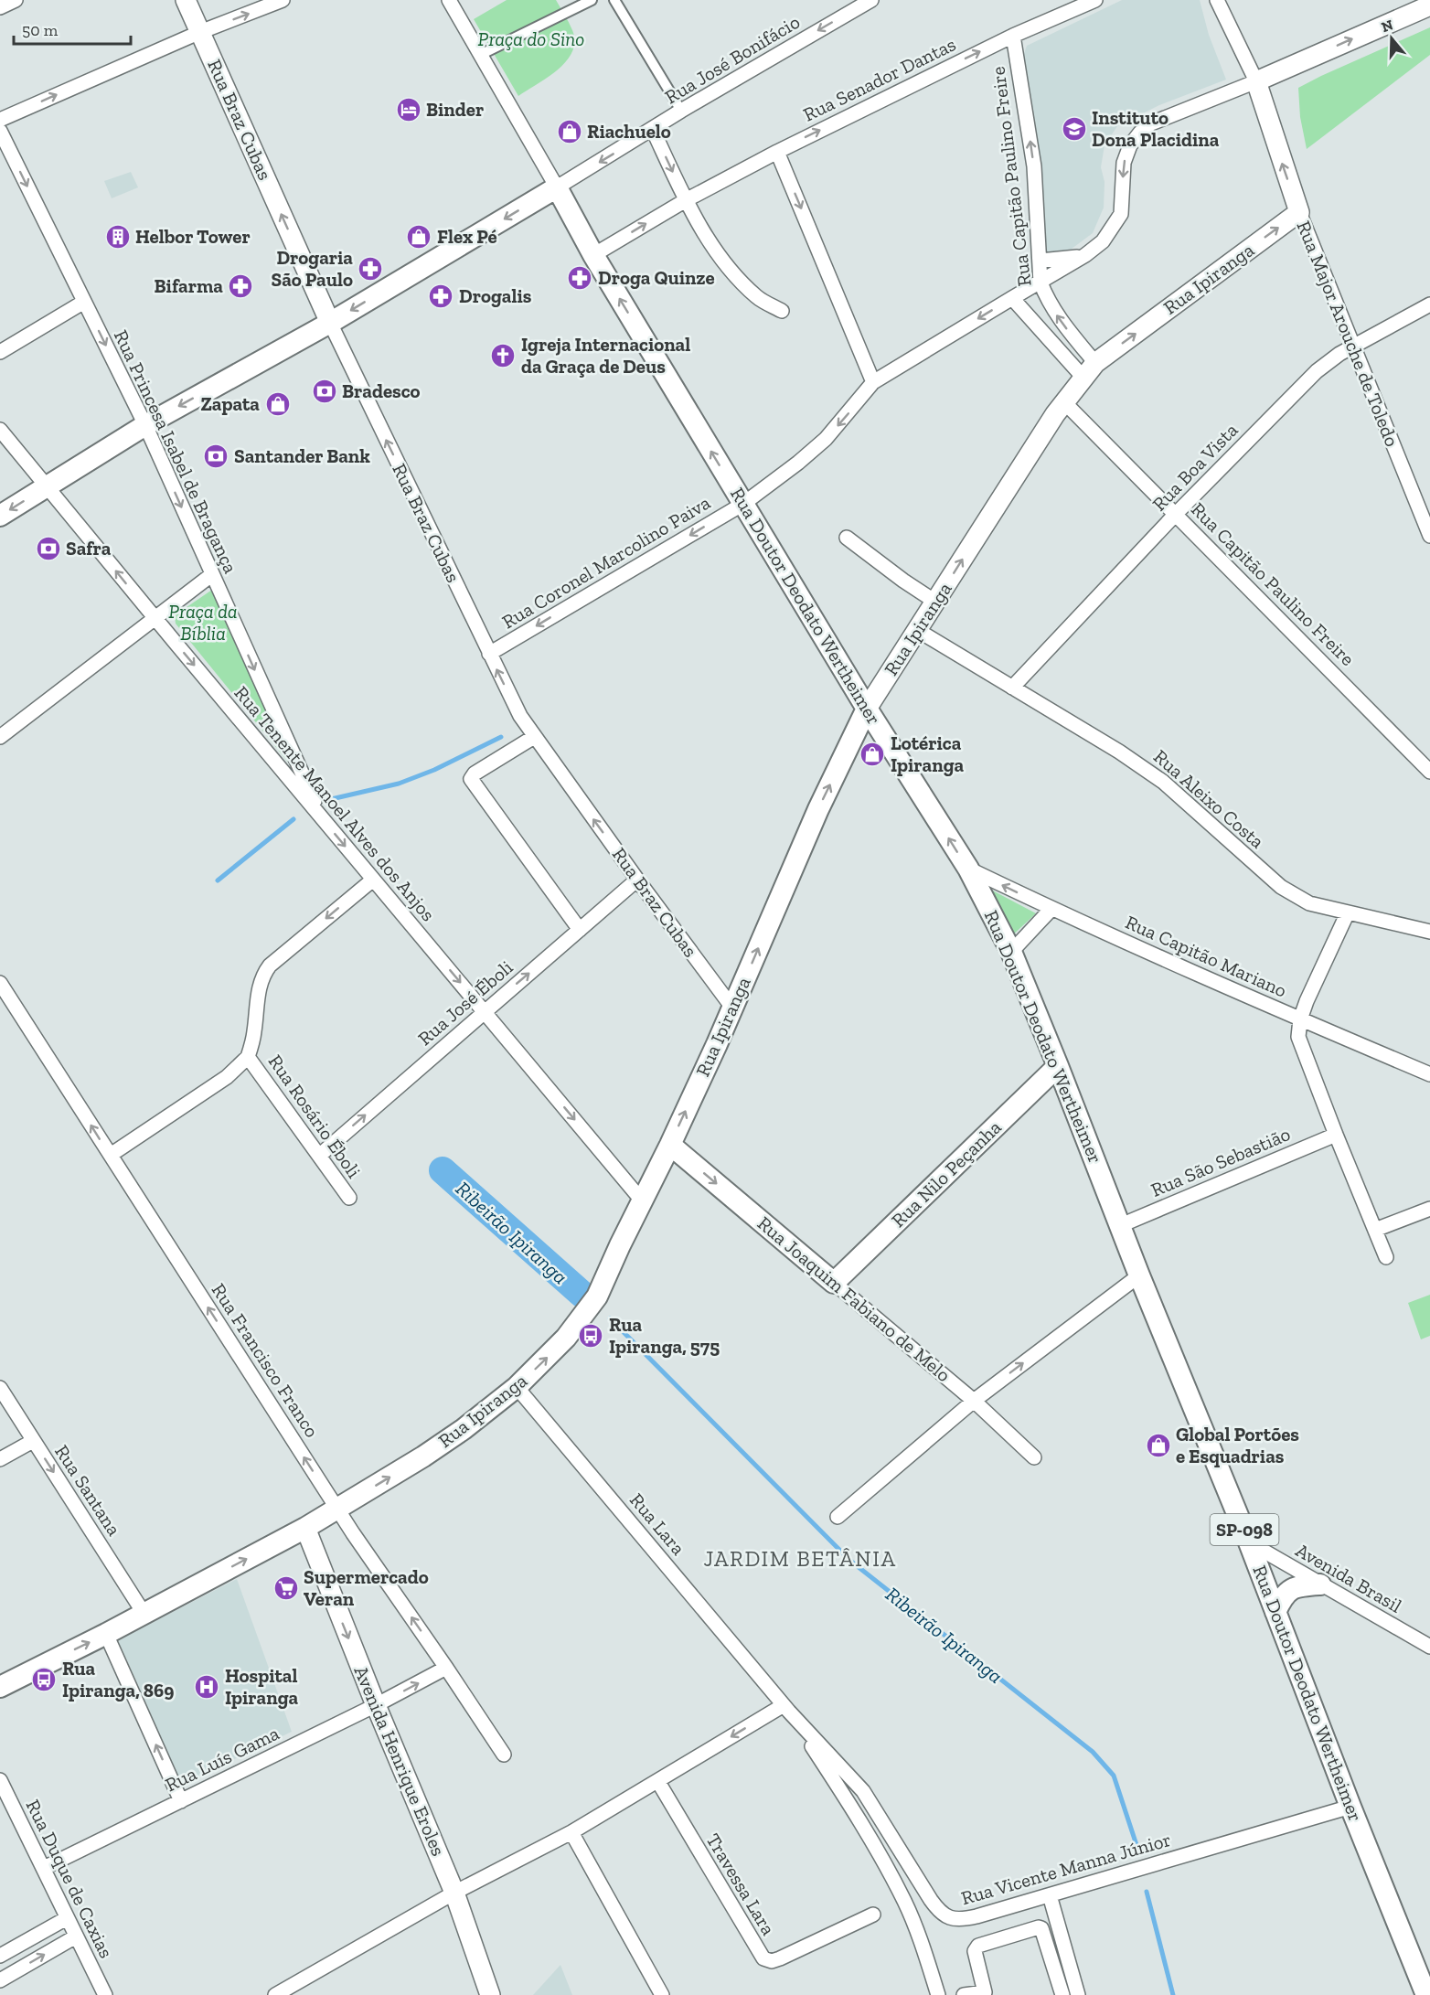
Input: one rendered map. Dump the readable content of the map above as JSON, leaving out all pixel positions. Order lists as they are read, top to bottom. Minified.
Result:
{"streets":{"main road":["Rua Braz Cubas","Rua Ipiranga","Rua Major Arouche de Toledo","Rua Doutor Deodato Wertheimer","Rua Nilo Peçanha","Rua Joaquim Fabiano de Melo","SP-098","Avenida Henrique Eroles"],"street":["Rua José Bonifácio","Rua Senador Dantas","Rua Capitão Paulino Freire","Rua Princesa Isabel de Bragança","Rua Boa Vista","Rua Coronel Marcolino Paiva","Rua Aleixo Costa","Rua Tenente Manoel Alves dos Anjos","Rua Capitão Mariano","Rua José Éboli","Rua Rosário Éboli","Rua São Sebastião","Rua Francisco Franco","Rua Santana","Rua Lara","Avenida Brasil","Rua Luís Gama","Rua Vicente Manna Júnior","Rua Duque de Caxias","Travessa Lara"]},"crossings":[["Rua José Bonifácio","Rua Doutor Deodato Wertheimer"],["Rua Senador Dantas","Rua Capitão Paulino Freire"],["Rua Senador Dantas","Rua Doutor Deodato Wertheimer"],["Rua Braz Cubas","Rua Ipiranga"],["Rua Braz Cubas","Rua Coronel Marcolino Paiva"],["Rua Braz Cubas","Rua José Éboli"],["Rua Capitão Paulino Freire","Rua Ipiranga"],["Rua Capitão Paulino Freire","Rua Boa Vista"],["Rua Capitão Paulino Freire","Rua Coronel Marcolino Paiva"],["Rua Ipiranga","Rua Major Arouche de Toledo"],["Rua Ipiranga","Rua Doutor Deodato Wertheimer"],["Rua Ipiranga","Rua Aleixo Costa"],["Rua Ipiranga","Rua Tenente Manoel Alves dos Anjos"],["Rua Ipiranga","Rua Joaquim Fabiano de Melo"],["Rua Ipiranga","Rua Francisco Franco"],["Rua Ipiranga","Rua Santana"],["Rua Ipiranga","Rua Lara"],["Rua Ipiranga","Avenida Henrique Eroles"],["Rua Major Arouche de Toledo","Rua Boa Vista"],["Rua Major Arouche de Toledo","Rua Coronel Marcolino Paiva"],["Rua Princesa Isabel de Bragança","Rua Tenente Manoel Alves dos Anjos"],["Rua Boa Vista","Rua Aleixo Costa"],["Rua Coronel Marcolino Paiva","Rua Doutor Deodato Wertheimer"],["Rua Doutor Deodato Wertheimer","Rua Capitão Mariano"],["Rua Doutor Deodato Wertheimer","Rua São Sebastião"],["Rua Doutor Deodato Wertheimer","Rua Nilo Peçanha"],["Rua Doutor Deodato Wertheimer","Avenida Brasil"],["Rua Doutor Deodato Wertheimer","Rua Vicente Manna Júnior"],["Rua Tenente Manoel Alves dos Anjos","Rua José Éboli"],["Rua Tenente Manoel Alves dos Anjos","Rua Rosário Éboli"],["Rua José Éboli","Rua Rosário Éboli"],["Rua Nilo Peçanha","Rua Joaquim Fabiano de Melo"],["Rua Francisco Franco","Rua Luís Gama"],["Rua Lara","Rua Vicente Manna Júnior"],["Rua Luís Gama","Avenida Henrique Eroles"],["Rua Luís Gama","Rua Duque de Caxias"]],"one_way":["Rua José Bonifácio","Rua Senador Dantas","Rua Braz Cubas","Rua Capitão Paulino Freire","Rua Ipiranga","Rua Princesa Isabel de Bragança","Rua Coronel Marcolino Paiva","Rua José Éboli","Rua Rosário Éboli","Rua Joaquim Fabiano de Melo","Rua Francisco Franco","Rua Santana","Avenida Henrique Eroles"],"districts":["JARDIM BETÂNIA"],"water":["Ribeirão Ipiranga"],"parks":["Praça do Sino","Praça da Bíblia"],"places":{"hotel":["Binder"],"school or university":["Instituto Dona Placidina"],"shop":["Riachuelo","Flex Pé","Zapata","Lotérica Ipiranga","Global Portões e Esquadrias"],"building":["Helbor Tower"],"pharmacy":["Drogaria São Paulo","Droga Quinze","Bifarma","Drogalis"],"church":["Igreja Internacional da Graça de Deus"],"bank":["Bradesco","Santander Bank","Safra"],"bus stop":["Rua Ipiranga, 575","Rua Ipiranga, 869"],"supermarket":["Supermercado Veran"],"hospital":["Hospital Ipiranga"]},"scale_bar":"50 m","north":"top"}
